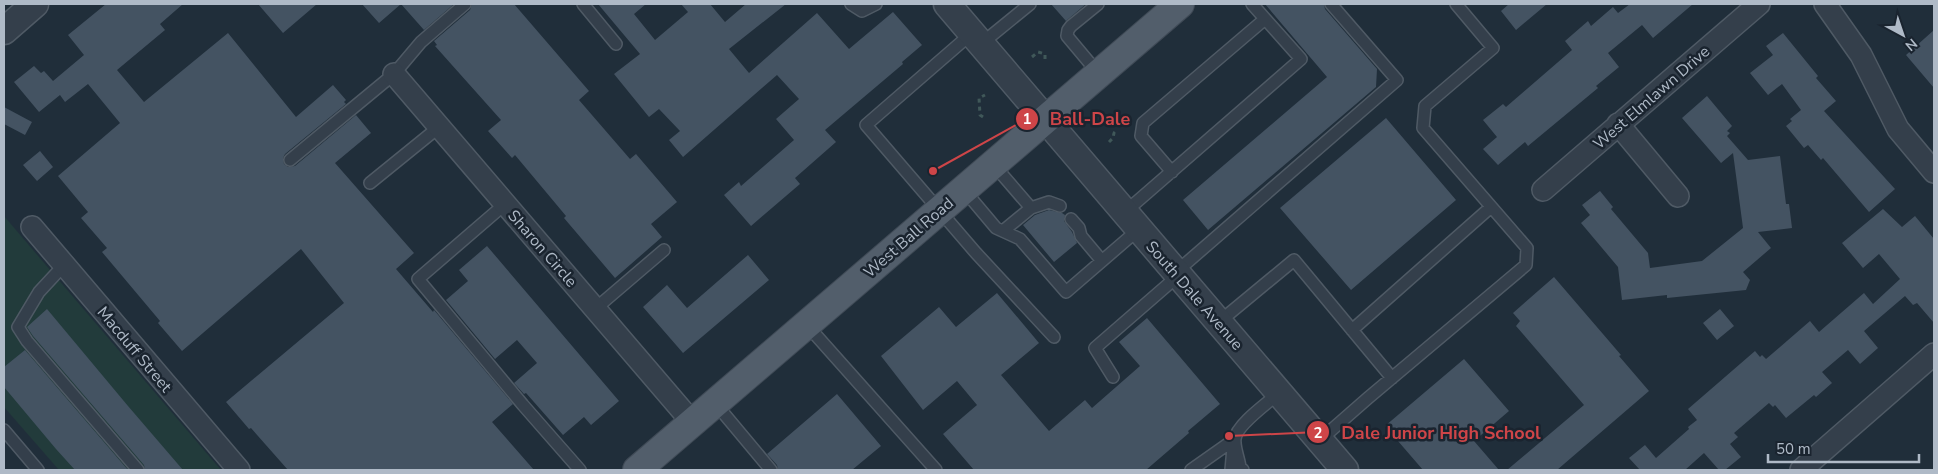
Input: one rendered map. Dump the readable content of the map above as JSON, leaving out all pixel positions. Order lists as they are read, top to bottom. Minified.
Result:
{"streets":{"main road":["West Ball Road"],"street":["West Elmlawn Drive","Sharon Circle","South Dale Avenue","Macduff Street"]},"crossings":[["West Ball Road","Sharon Circle"],["West Ball Road","South Dale Avenue"]],"places":["Ball-Dale","Dale Junior High School"],"scale_bar":"50 m","north":"bottom right"}
